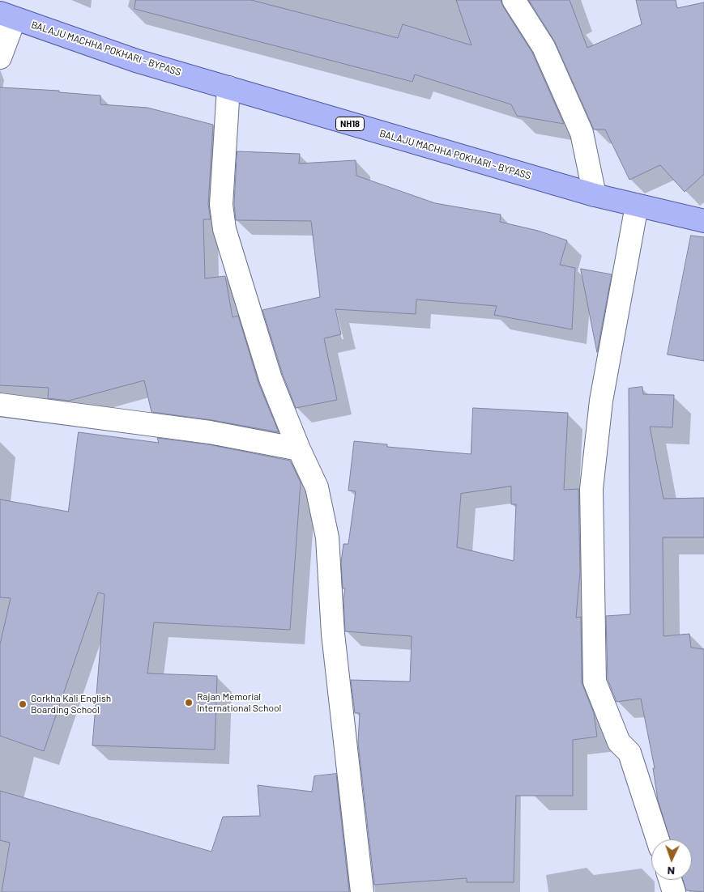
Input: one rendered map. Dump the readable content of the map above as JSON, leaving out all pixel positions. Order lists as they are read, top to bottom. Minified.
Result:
{"streets":{"main road":["BALAJU MACHHA POKHARI - BYPASS","NH18"]},"places":["Rajan Memorial International School","Gorkha Kali English Boarding School"],"north":"bottom"}
